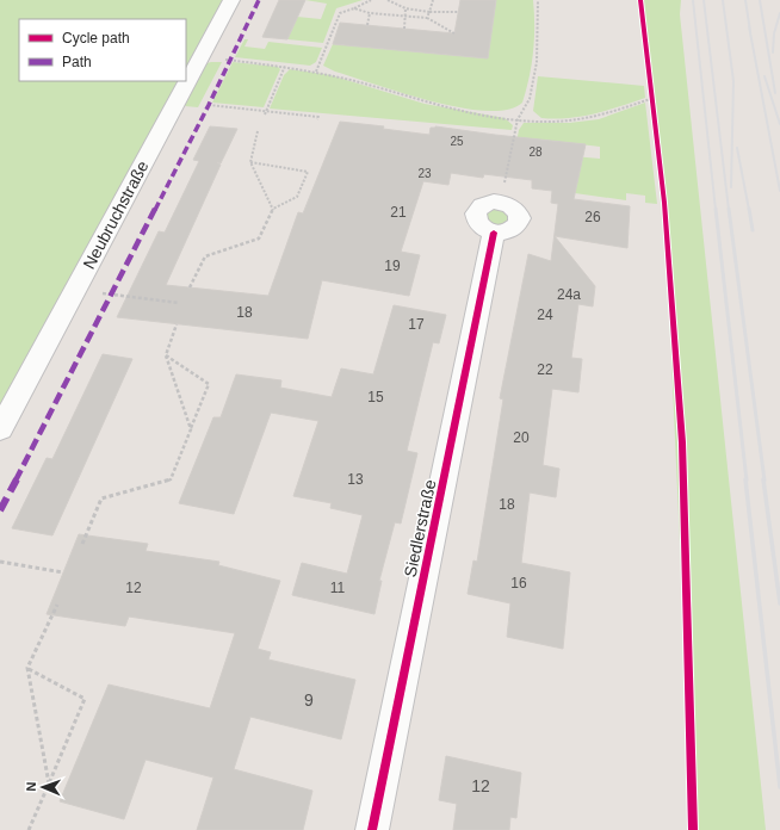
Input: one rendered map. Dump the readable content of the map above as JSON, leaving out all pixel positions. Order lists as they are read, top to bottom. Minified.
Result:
{"streets":{"street":["Neubruchstraße","Siedlerstraße"]},"house_numbers":["25","28","23","21","26","19","24a","18","24","17","22","15","20","13","18","16","12","11","9","12"],"legend":["Cycle path","Path"],"north":"left"}
